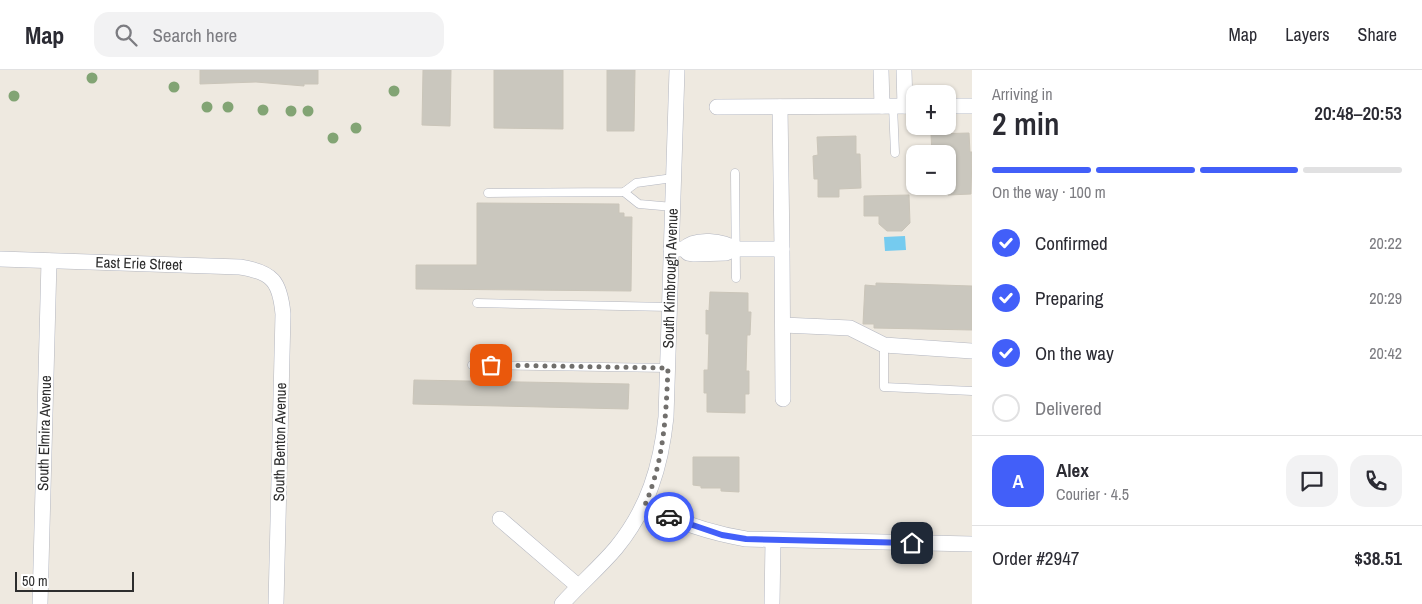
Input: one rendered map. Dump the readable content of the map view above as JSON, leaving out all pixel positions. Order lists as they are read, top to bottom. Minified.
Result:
{"streets":{"street":["East Erie Street","South Kimbrough Avenue","South Elmira Avenue","South Benton Avenue"]},"crossings":[["East Erie Street","South Elmira Avenue"],["East Erie Street","South Benton Avenue"]],"scale_bar":"50 m","page":{"header":"Map","search":"Search here","nav":["Map","Layers","Share"],"heading":["2 min","Arriving in","20:48–20:53"],"panel":["Alex","Courier · 4.5","Order #2947","$38.51"],"map_buttons":["+","−"],"bar":"On the way · 100 m","list":[["Confirmed","20:22"],["Preparing","20:29"],["On the way","20:42"],"Delivered"],"round":"A","scale":"50 m"}}
